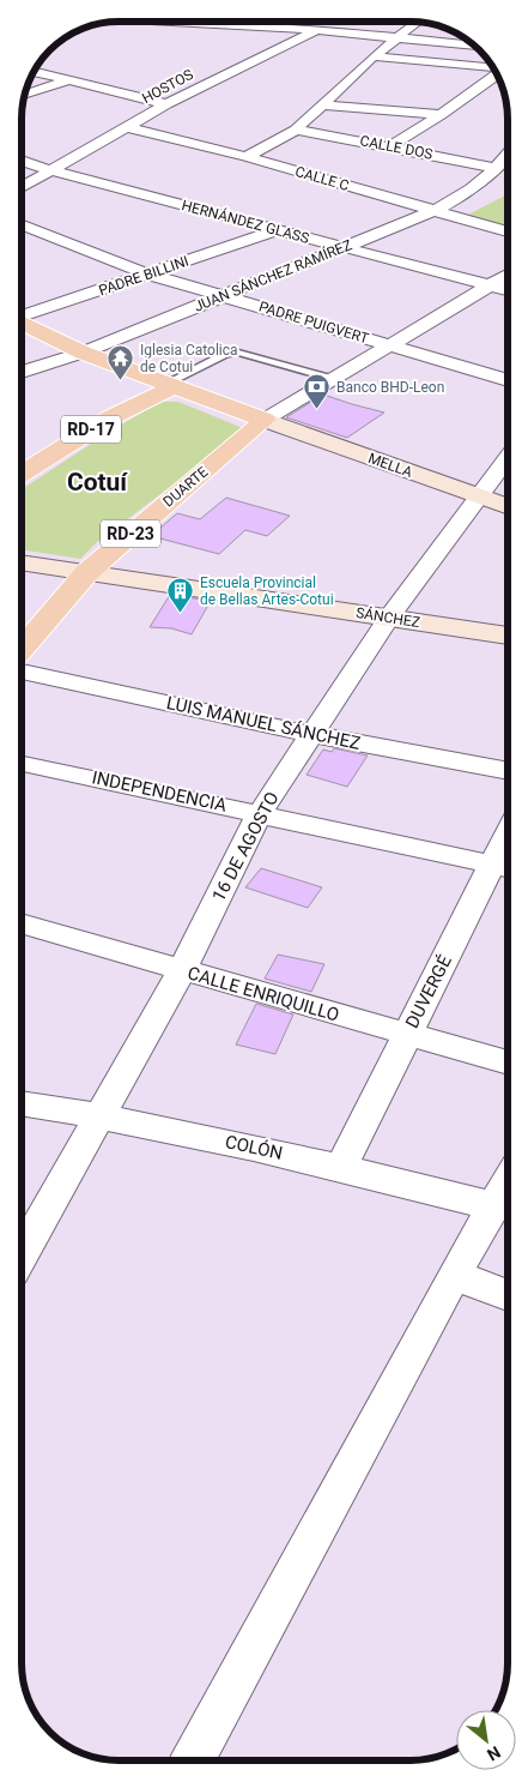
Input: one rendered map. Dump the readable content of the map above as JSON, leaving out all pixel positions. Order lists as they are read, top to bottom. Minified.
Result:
{"streets":{"main road":["RD-17","MELLA","DUARTE","RD-23","SÁNCHEZ"],"street":["HOSTOS","CALLE DOS","CALLE C","HERNÁNDEZ GLASS","PADRE BILLINI","JUAN SÁNCHEZ RAMÍREZ","PADRE PUIGVERT","LUIS MANUEL SÁNCHEZ","INDEPENDENCIA","16 DE AGOSTO","DUVERGÉ","CALLE ENRIQUILLO","COLÓN"]},"crossings":[["HOSTOS","CALLE C"],["HOSTOS","HERNÁNDEZ GLASS"],["CALLE DOS","JUAN SÁNCHEZ RAMÍREZ"],["CALLE C","JUAN SÁNCHEZ RAMÍREZ"],["HERNÁNDEZ GLASS","PADRE BILLINI"],["HERNÁNDEZ GLASS","JUAN SÁNCHEZ RAMÍREZ"],["PADRE BILLINI","PADRE PUIGVERT"],["JUAN SÁNCHEZ RAMÍREZ","PADRE PUIGVERT"],["MELLA","DUARTE"],["MELLA","16 DE AGOSTO"],["DUARTE","SÁNCHEZ"],["SÁNCHEZ","16 DE AGOSTO"],["LUIS MANUEL SÁNCHEZ","16 DE AGOSTO"],["INDEPENDENCIA","16 DE AGOSTO"],["INDEPENDENCIA","DUVERGÉ"],["16 DE AGOSTO","CALLE ENRIQUILLO"],["16 DE AGOSTO","COLÓN"],["DUVERGÉ","CALLE ENRIQUILLO"],["DUVERGÉ","COLÓN"]],"districts":["Cotuí"],"places":{"temple":["Iglesia Catolica de Cotui"],"bank":["Banco BHD-Leon"],"building":["Escuela Provincial de Bellas Artes-Cotui"]},"north":"bottom right"}
